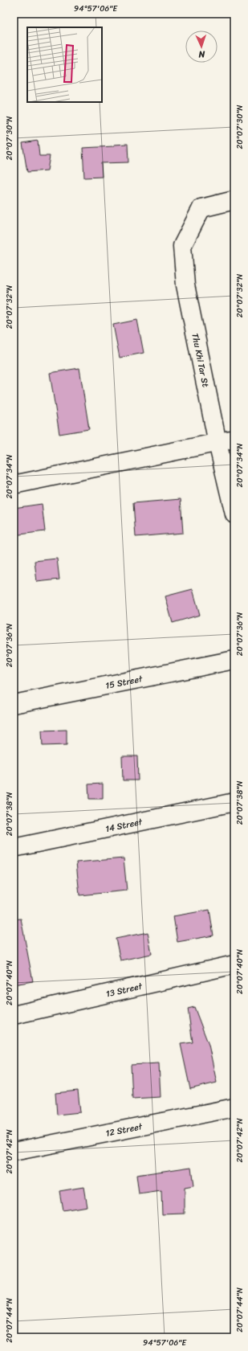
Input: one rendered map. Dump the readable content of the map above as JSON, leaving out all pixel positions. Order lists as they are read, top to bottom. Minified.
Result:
{"streets":{"street":["Thu Khi Tar St","15 Street","14 Street","13 Street","12 Street"]},"north":"bottom","coordinates":["94°57'06\"E","20°07'30\"N","20°07'32\"N","20°07'34\"N","20°07'36\"N","20°07'38\"N","20°07'40\"N","20°07'42\"N","20°07'44\"N"]}
